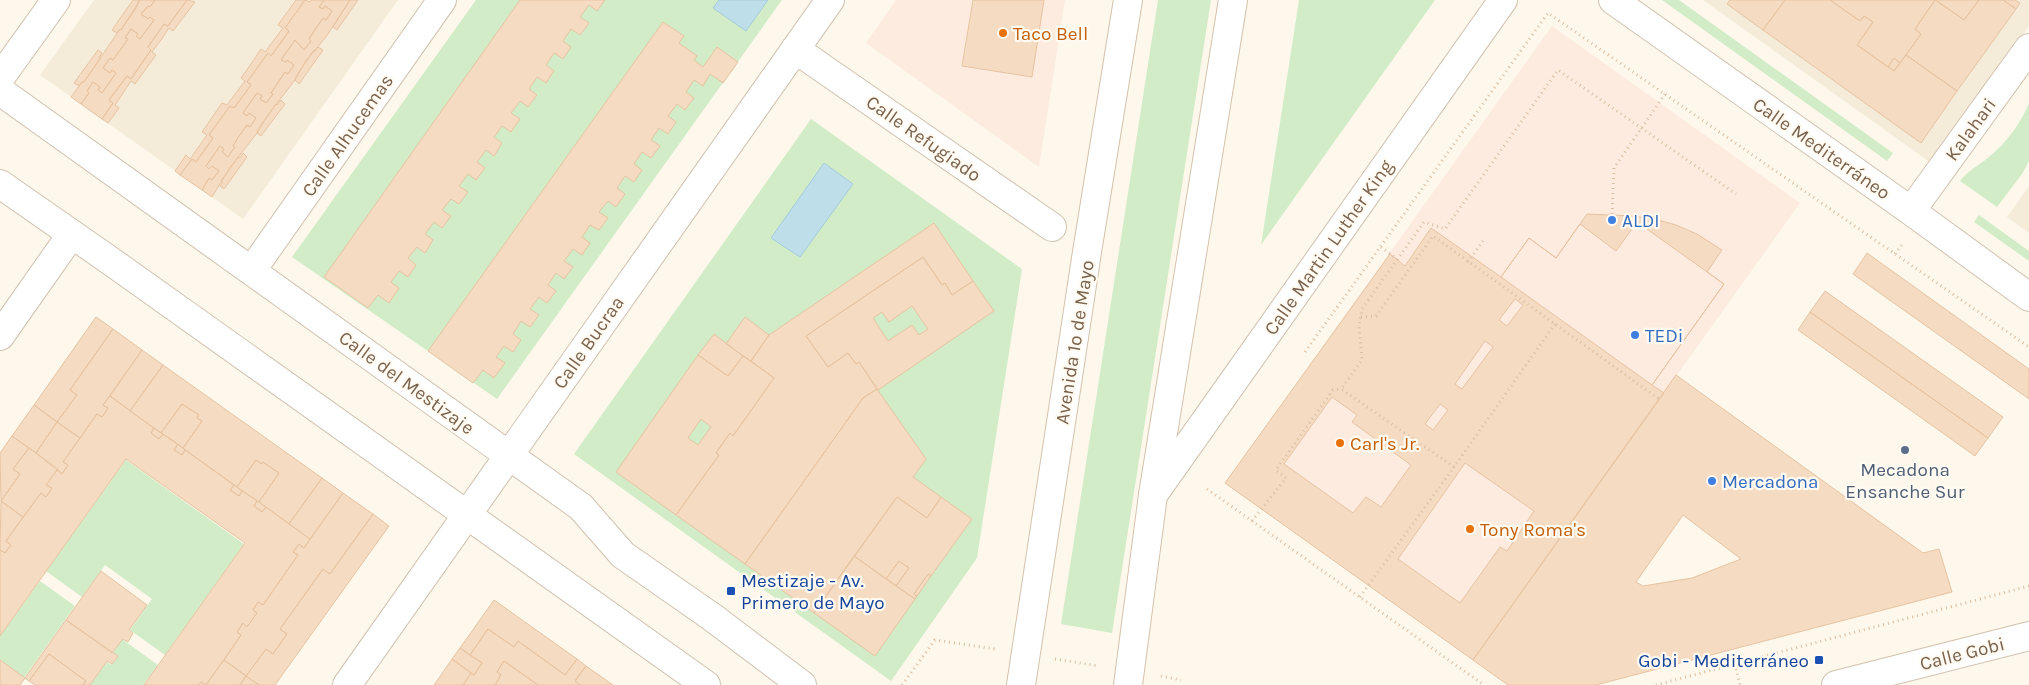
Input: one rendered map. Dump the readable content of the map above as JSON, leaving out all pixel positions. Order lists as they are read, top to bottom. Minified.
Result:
{"streets":{"street":["Kalahari","Calle Alhucemas","Calle Refugiado","Calle Mediterráneo","Calle Martin Luther King","Calle Bucraa","Avenida 1º de Mayo","Calle del Mestizaje","Calle Gobi"]},"crossings":[["Kalahari","Calle Mediterráneo"],["Calle Alhucemas","Calle del Mestizaje"],["Calle Refugiado","Calle Bucraa"],["Calle Bucraa","Calle del Mestizaje"]],"places":{"other":["Taco Bell","ALDI","TEDi","Carl's Jr.","Mecadona Ensanche Sur","Mercadona","Tony Roma's"],"transit":["Mestizaje - Av. Primero de Mayo","Gobi - Mediterráneo"]}}
